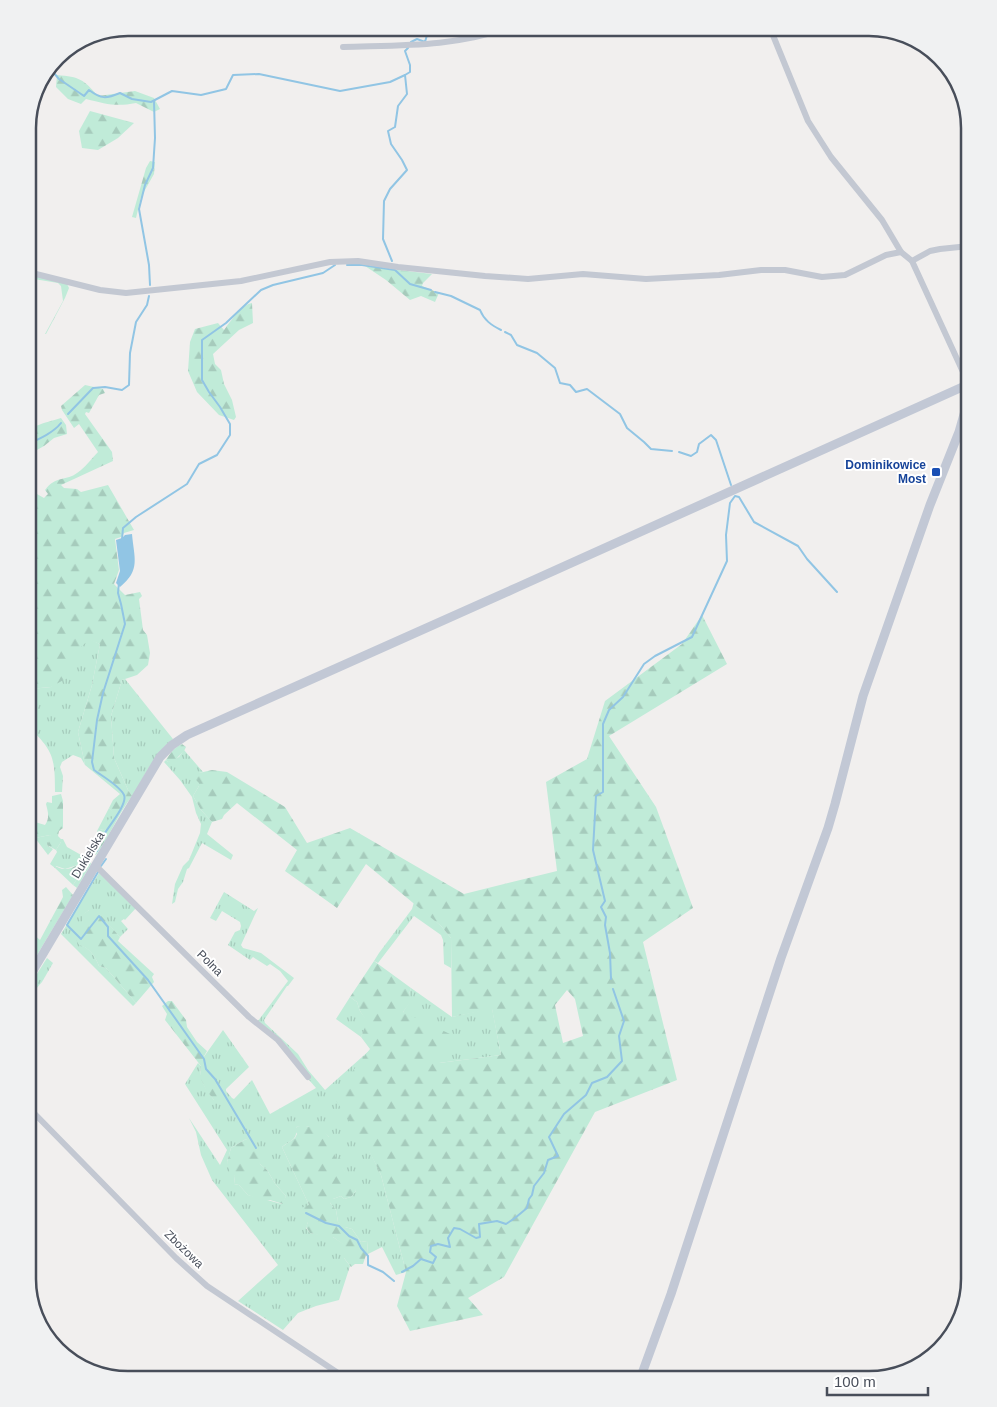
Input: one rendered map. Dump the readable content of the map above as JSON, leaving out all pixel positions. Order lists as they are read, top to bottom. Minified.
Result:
{"streets":{"main road":["Dukielska"],"street":["Polna","Zbożowa"]},"crossings":[["Dukielska","Polna"]],"places":{"transit":["Dominikowice Most"]},"scale_bar":"100 m"}
